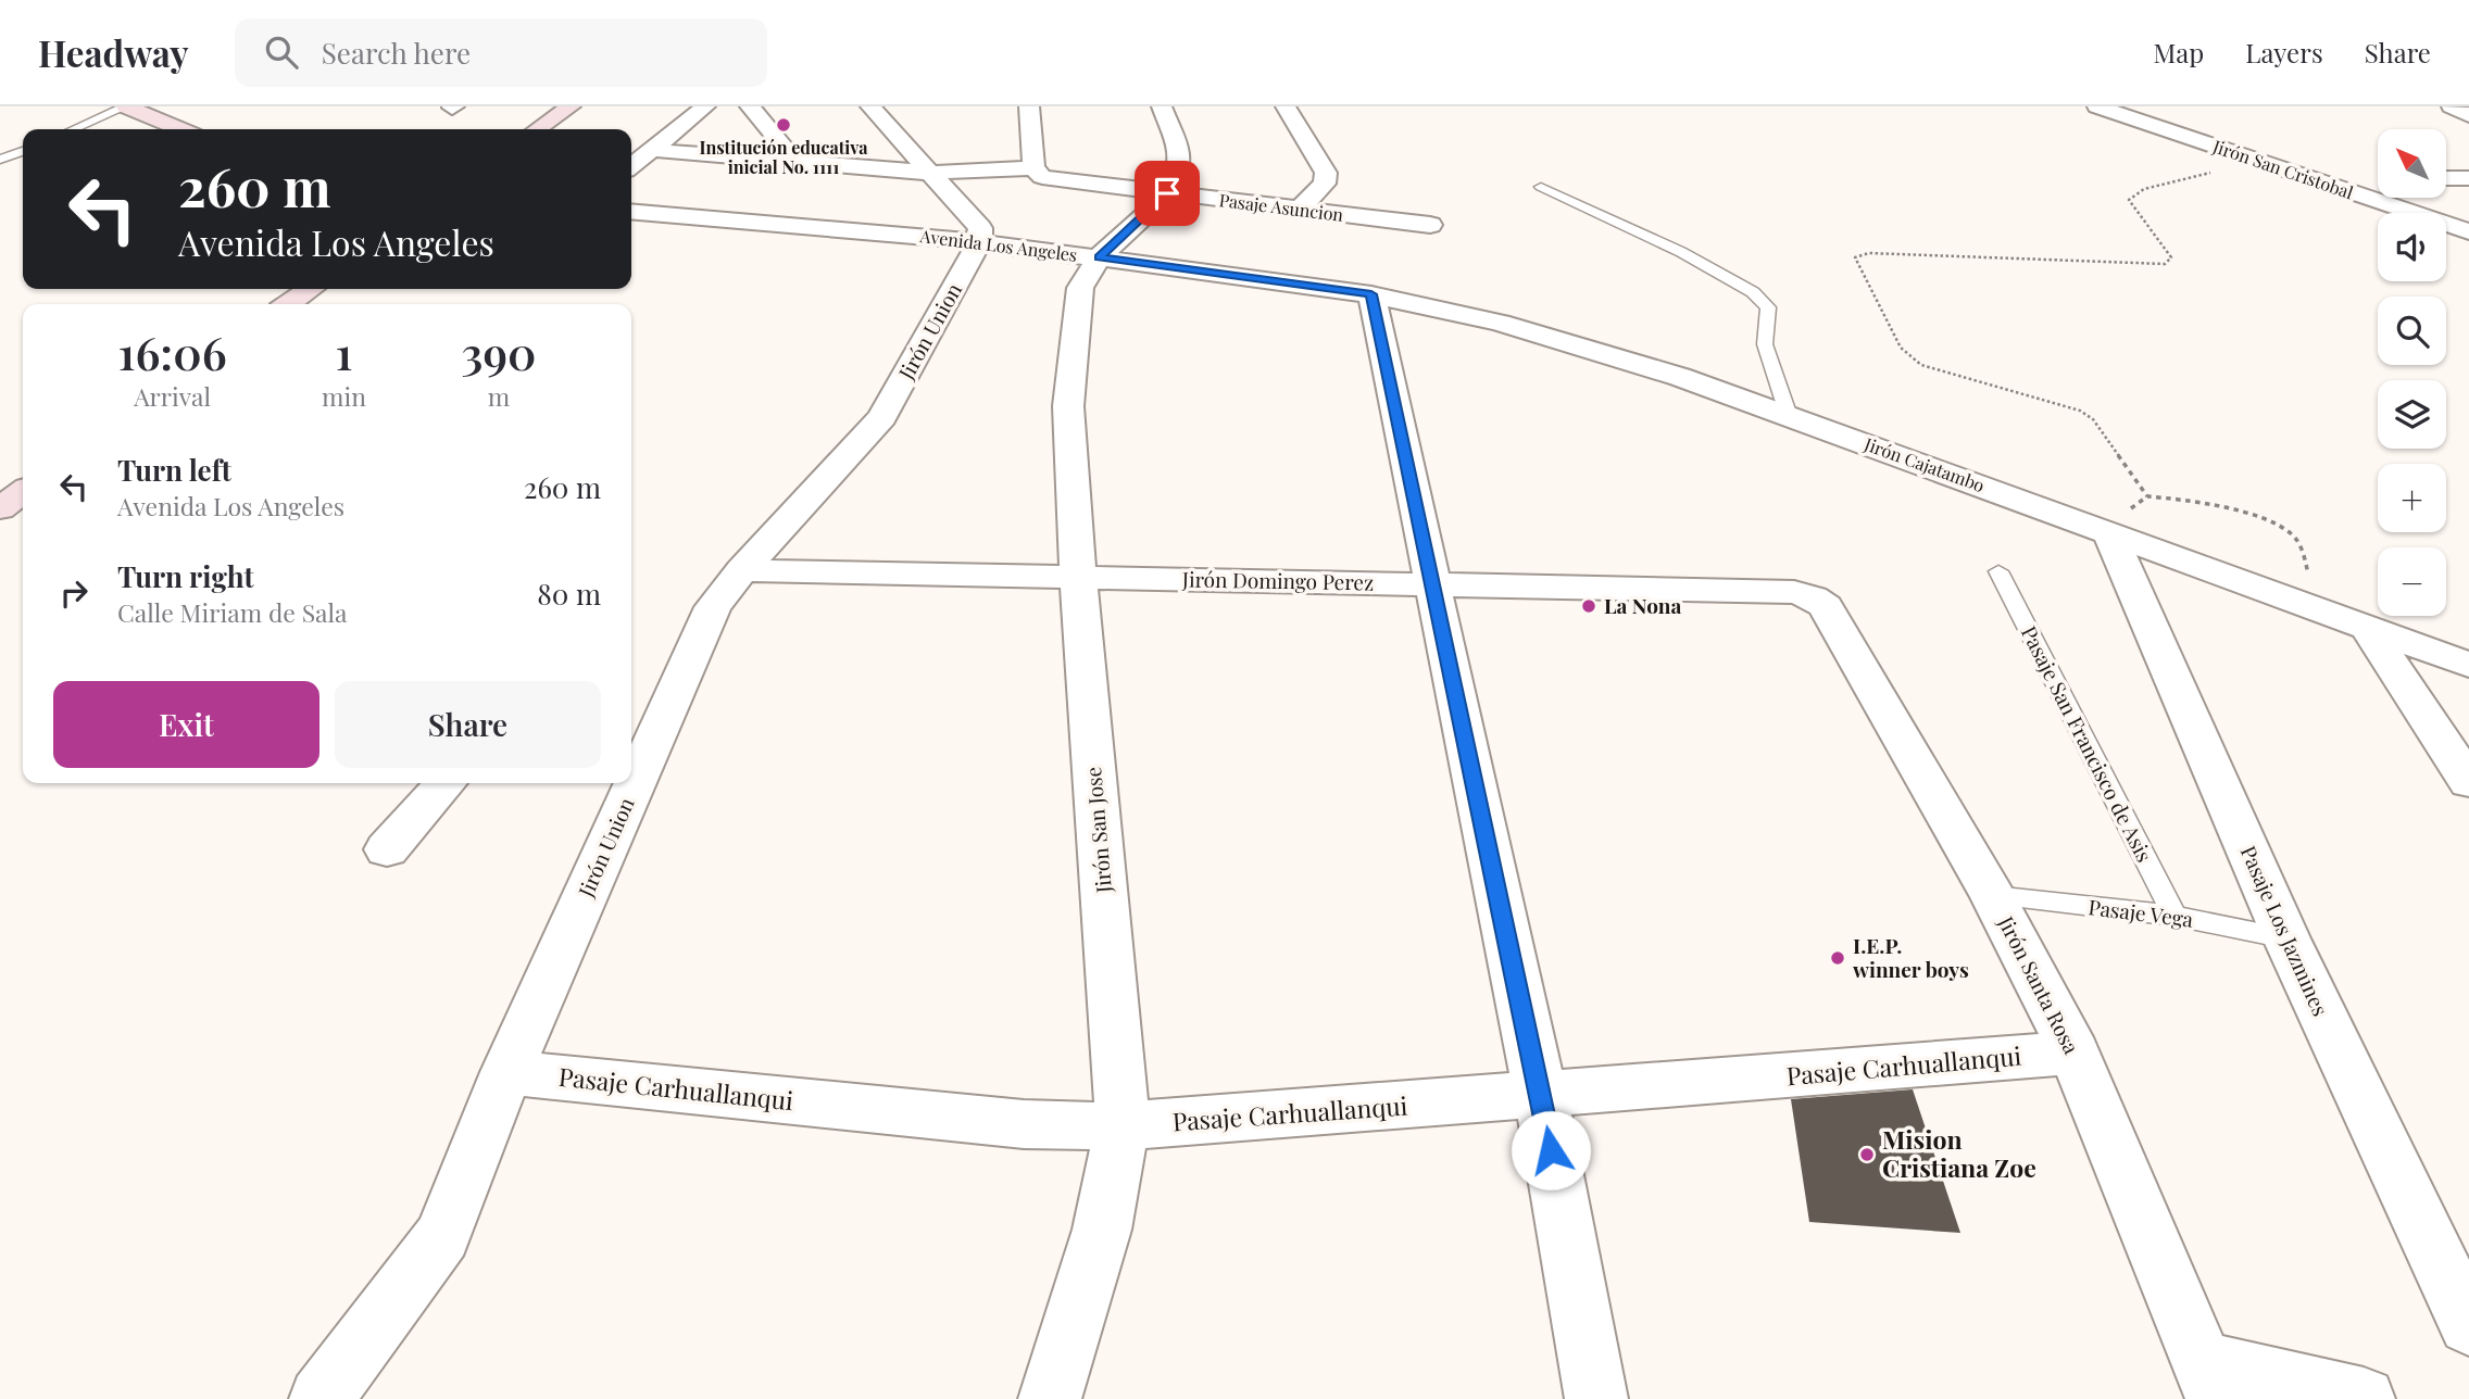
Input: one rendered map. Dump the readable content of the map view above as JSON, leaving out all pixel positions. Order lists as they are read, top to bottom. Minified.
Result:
{"streets":{"street":["Jirón San Cristobal","Pasaje Asuncion","Avenida Los Angeles","Jirón Union","Jirón Cajatambo","Jirón Domingo Perez","Jirón San Jose","Pasaje Los Jazmines","Jirón Santa Rosa","Pasaje Carhuallanqui"],"lane":["Pasaje San Francisco de Asis","Pasaje Vega"]},"crossings":[["Pasaje Asuncion","Jirón San Jose"],["Avenida Los Angeles","Jirón Union"],["Avenida Los Angeles","Jirón Cajatambo"],["Avenida Los Angeles","Jirón San Jose"],["Jirón Union","Jirón Domingo Perez"],["Jirón Union","Pasaje Carhuallanqui"],["Jirón Cajatambo","Pasaje Los Jazmines"],["Jirón Domingo Perez","Jirón San Jose"],["Jirón Domingo Perez","Jirón Santa Rosa"],["Pasaje San Francisco de Asis","Pasaje Vega"],["Jirón San Jose","Pasaje Carhuallanqui"],["Pasaje Vega","Pasaje Los Jazmines"],["Pasaje Vega","Jirón Santa Rosa"],["Jirón Santa Rosa","Pasaje Carhuallanqui"]],"places":["Institución educativa inicial No. 1111","La Nona","I.E.P. winner boys","Mision Cristiana Zoe"],"north":"top left","page":{"header":"Headway","search":"Search here","nav":["Map","Layers","Share"],"map_buttons":["+","−"],"turn":["260 m","Avenida Los Angeles"],"eta":["16:06","Arrival","1","min","390","m"],"list":[{"name":"Turn left","note":"Avenida Los Angeles","value":"260 m"},{"name":"Turn right","note":"Calle Miriam de Sala","value":"80 m"}],"buttons":["Exit","Share"]}}
